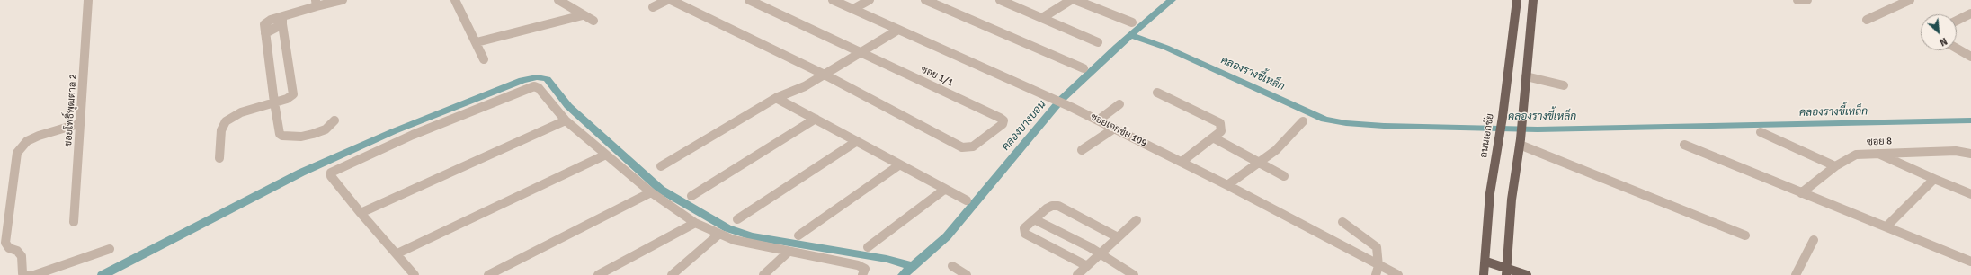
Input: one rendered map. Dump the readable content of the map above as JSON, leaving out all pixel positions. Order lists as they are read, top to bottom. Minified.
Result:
{"streets":{"main road":["ถนนเอกชัย"],"street":["ซอย 1/1","ซอยโพธิ์พุฒตาล 2","ซอยเอกชัย 109","ซอย 8"]},"water":["คลองรางขี้เหล็ก","คลองบางบอน"],"north":"bottom right"}
